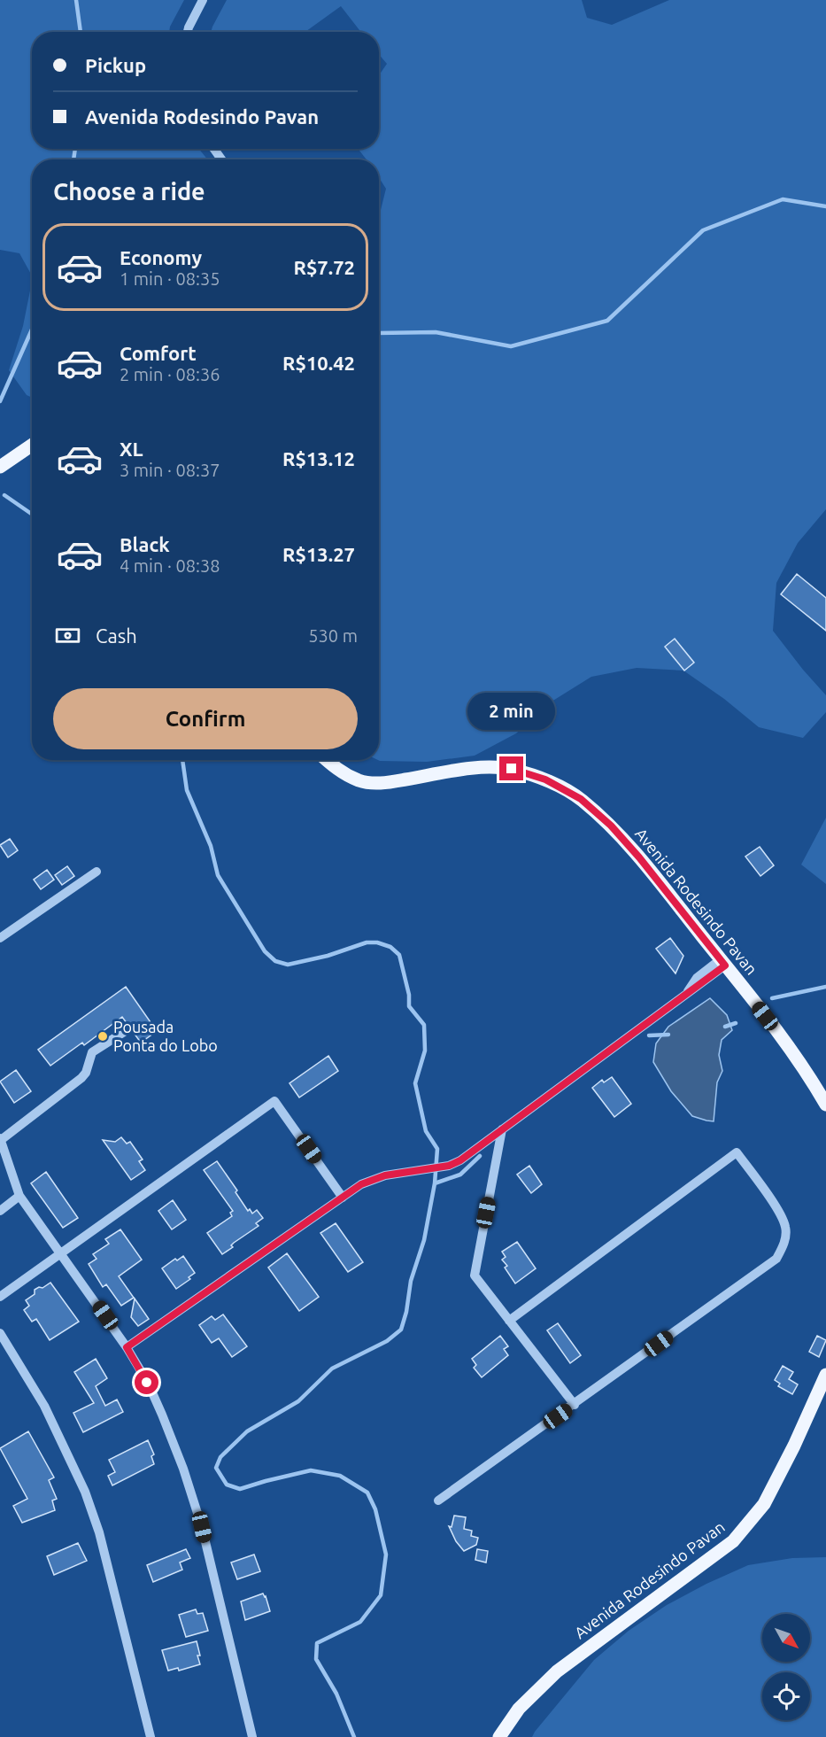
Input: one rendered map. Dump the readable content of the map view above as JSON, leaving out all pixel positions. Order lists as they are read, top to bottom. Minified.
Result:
{"streets":{"main road":["Avenida Rodesindo Pavan"]},"places":["Pousada Ponta do Lobo"],"north":"bottom right","page":{"banner":["Pickup","Avenida Rodesindo Pavan"],"heading":"Choose a ride","list":[{"name":"Economy","note":"1 min · 08:35","value":"R$7.72"},{"name":"Comfort","note":"2 min · 08:36","value":"R$10.42"},{"name":"XL","note":"3 min · 08:37","value":"R$13.12"},{"name":"Black","note":"4 min · 08:38","value":"R$13.27"}],"pay":["Cash","530 m"],"buttons":"Confirm","bubble":"2 min"}}
